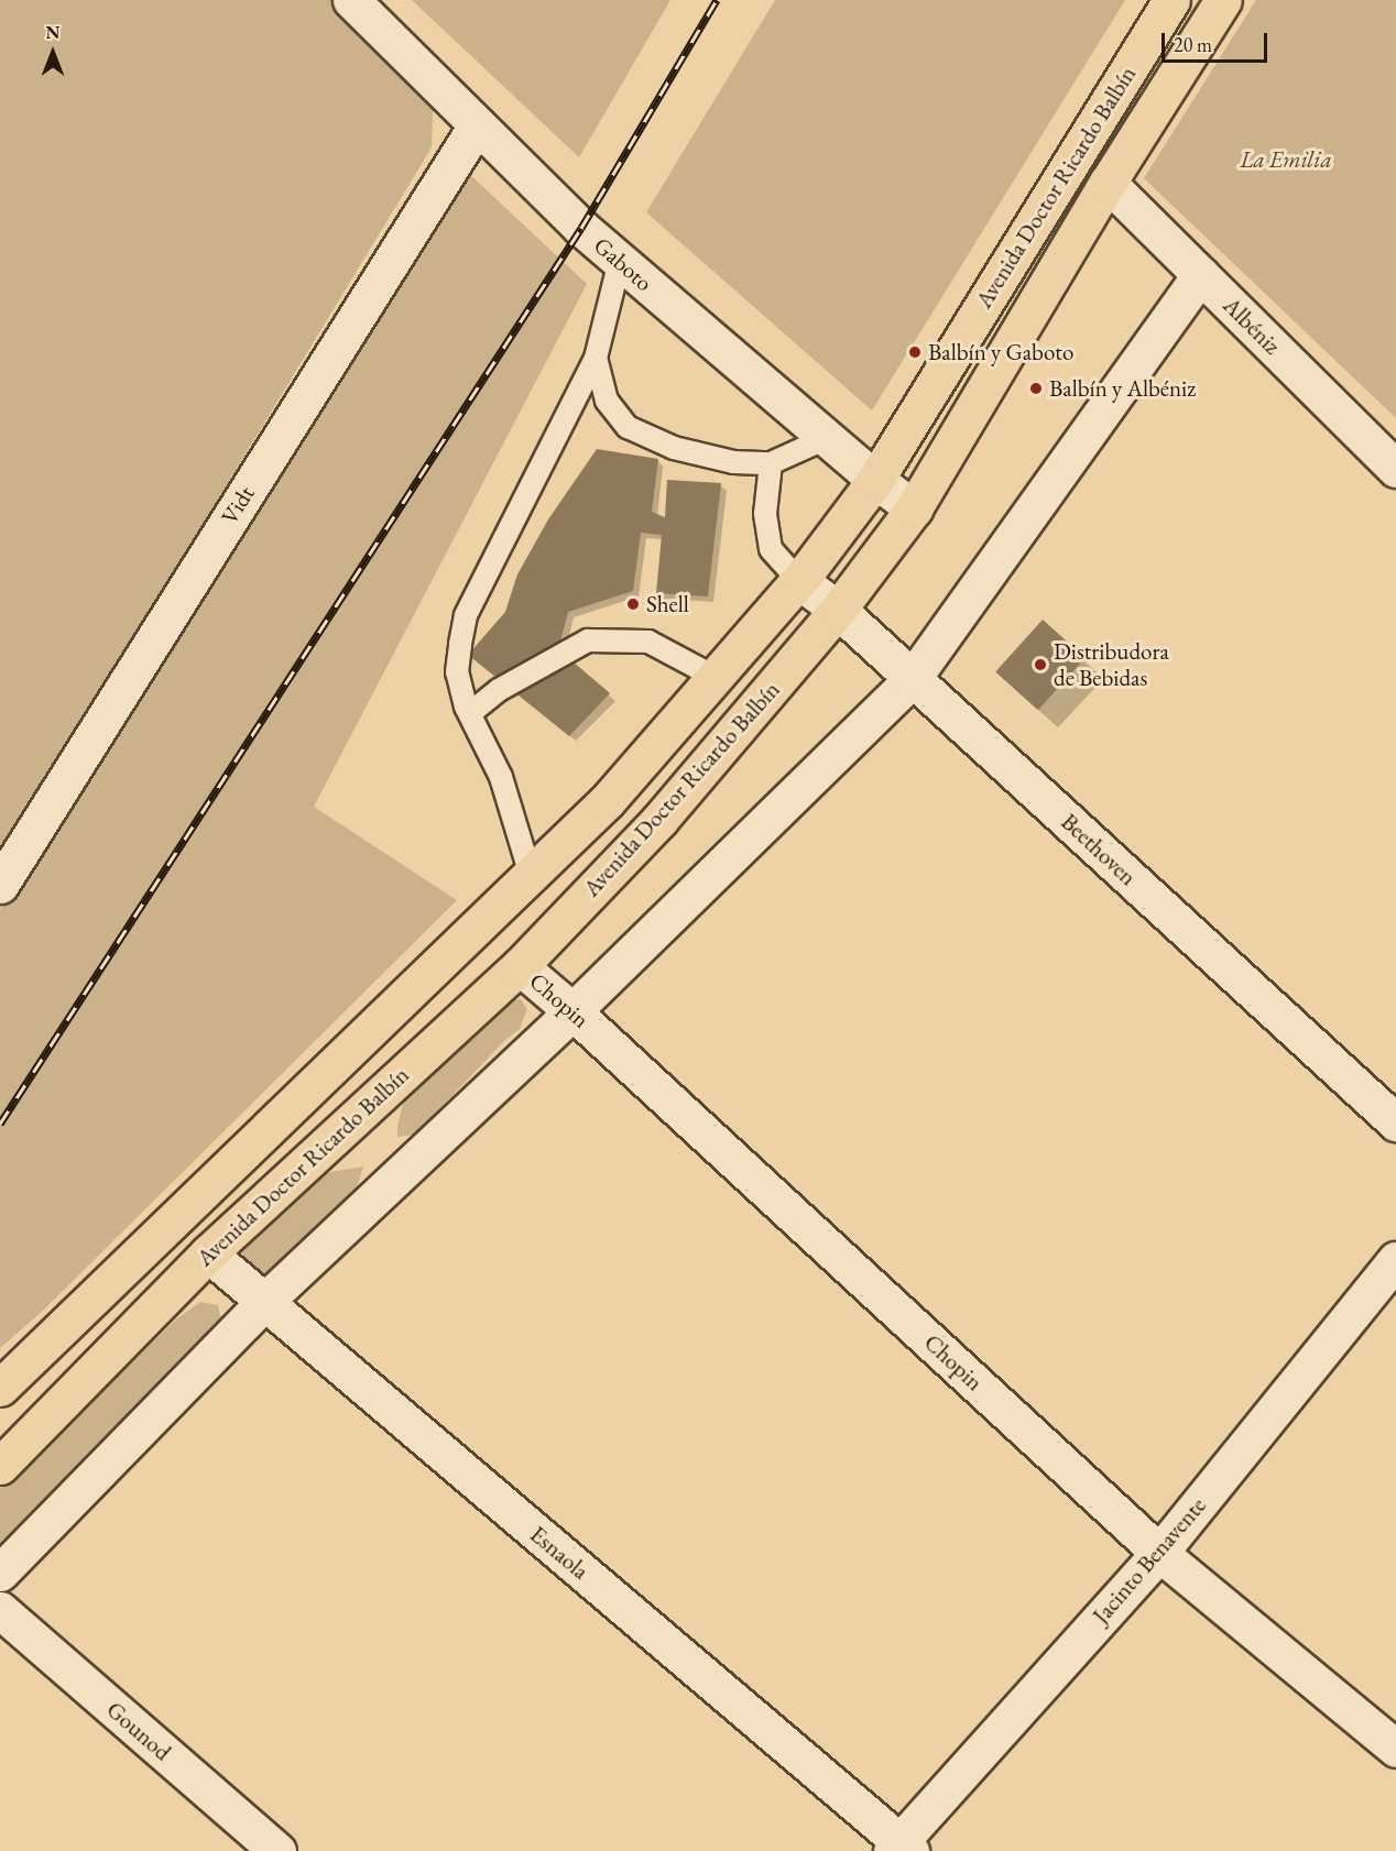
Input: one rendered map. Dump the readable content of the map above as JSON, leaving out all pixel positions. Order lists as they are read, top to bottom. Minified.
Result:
{"streets":{"main road":["Avenida Doctor Ricardo Balbín"],"street":["Gaboto","Albéniz","Vidt","Beethoven","Chopin","Esnaola","Jacinto Benavente","Gounod"]},"crossings":[["Avenida Doctor Ricardo Balbín","Gaboto"],["Avenida Doctor Ricardo Balbín","Albéniz"],["Avenida Doctor Ricardo Balbín","Beethoven"],["Avenida Doctor Ricardo Balbín","Chopin"],["Avenida Doctor Ricardo Balbín","Esnaola"],["Gaboto","Vidt"],["Chopin","Jacinto Benavente"],["Esnaola","Jacinto Benavente"]],"parks":["La Emilia"],"places":["Balbín y Gaboto","Balbín y Albéniz","Shell","Distribudora de Bebidas"],"scale_bar":"20 m","north":"top"}
